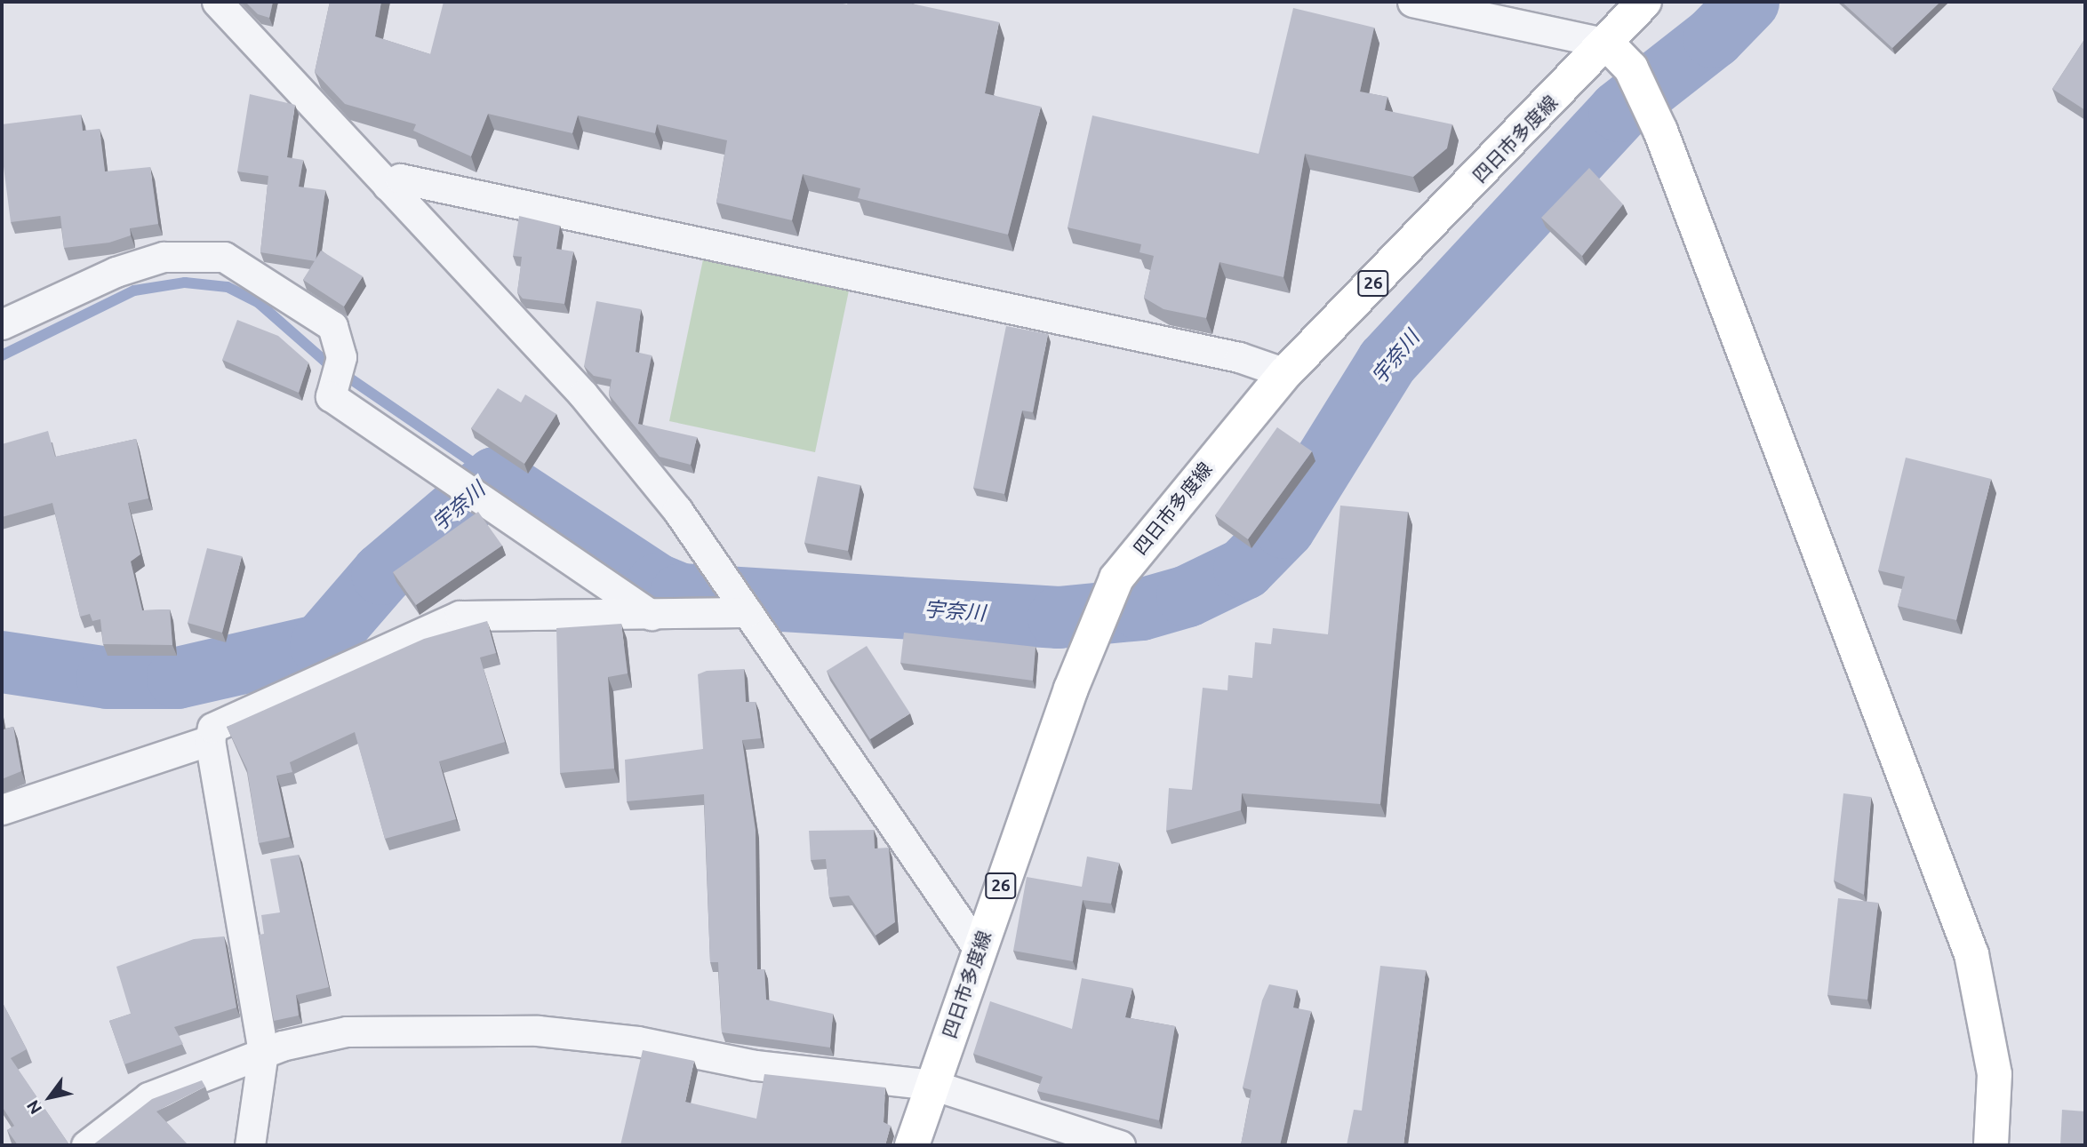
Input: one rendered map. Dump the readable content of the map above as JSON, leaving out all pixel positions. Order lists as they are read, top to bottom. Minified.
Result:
{"streets":{"main road":["四日市多度線","26"]},"water":["宇奈川"],"north":"bottom left"}
